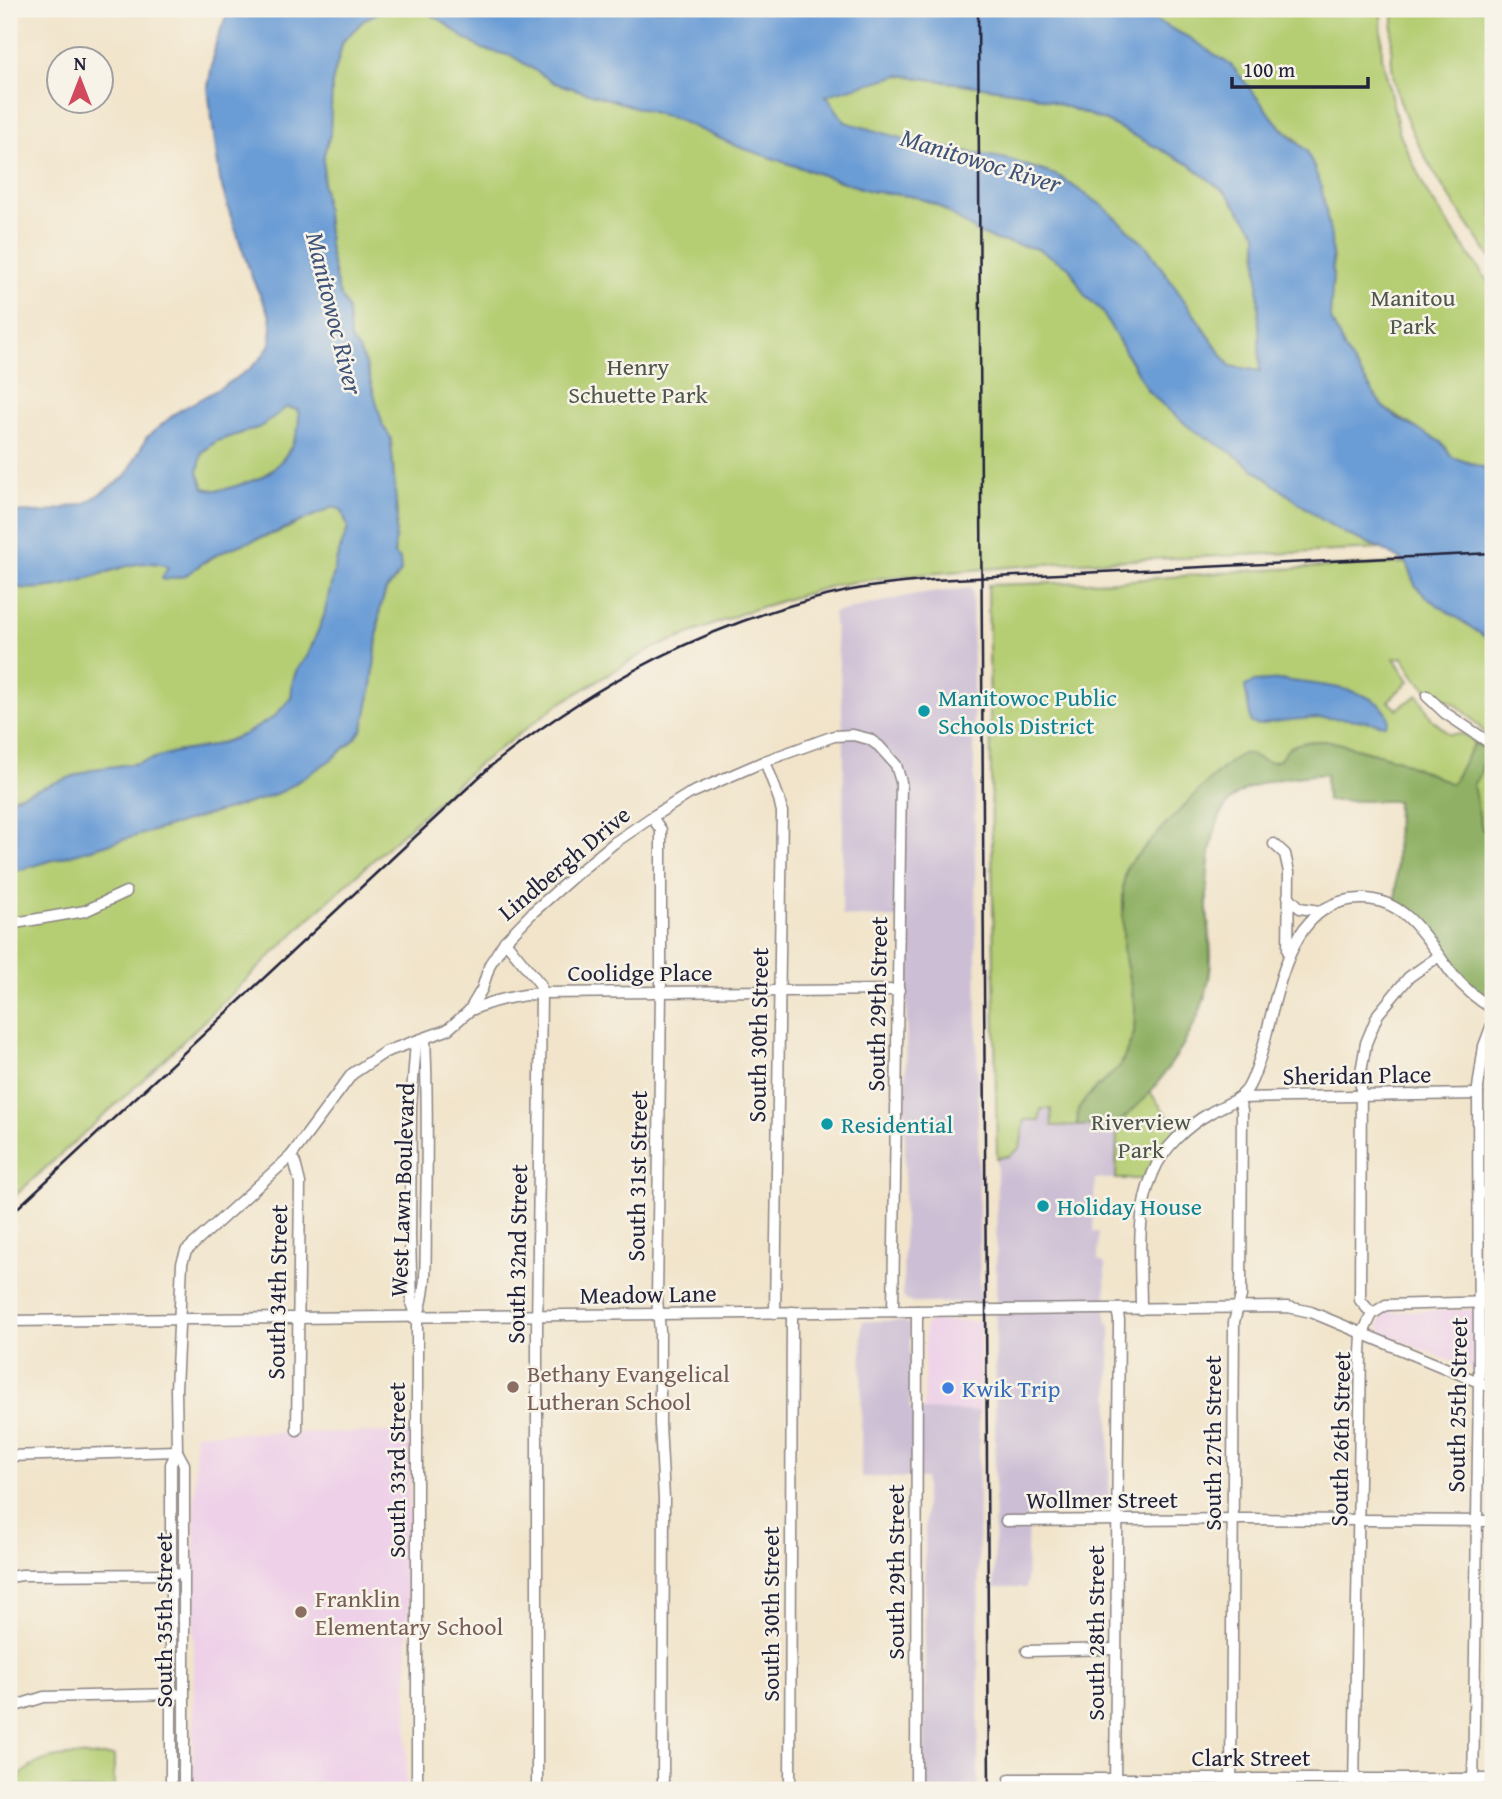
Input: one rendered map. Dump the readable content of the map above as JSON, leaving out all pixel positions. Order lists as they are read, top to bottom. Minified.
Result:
{"streets":{"street":["Lindbergh Drive","Coolidge Place","South 29th Street","South 30th Street","Sheridan Place","South 31st Street","West Lawn Boulevard","South 32nd Street","South 34th Street","Meadow Lane","South 25th Street","South 26th Street","South 27th Street","South 33rd Street","Wollmer Street","South 35th Street","South 28th Street","Clark Street"]},"crossings":[["Lindbergh Drive","Coolidge Place"],["Lindbergh Drive","South 29th Street"],["Lindbergh Drive","South 30th Street"],["Lindbergh Drive","South 31st Street"],["Lindbergh Drive","West Lawn Boulevard"],["Lindbergh Drive","South 34th Street"],["Lindbergh Drive","South 35th Street"],["Coolidge Place","South 29th Street"],["Coolidge Place","South 30th Street"],["Coolidge Place","South 31st Street"],["Coolidge Place","South 32nd Street"],["South 29th Street","Meadow Lane"],["South 30th Street","Meadow Lane"],["Sheridan Place","South 25th Street"],["Sheridan Place","South 27th Street"],["South 31st Street","Meadow Lane"],["West Lawn Boulevard","Meadow Lane"],["West Lawn Boulevard","South 33rd Street"],["South 32nd Street","Meadow Lane"],["South 34th Street","Meadow Lane"],["Meadow Lane","South 25th Street"],["Meadow Lane","South 26th Street"],["Meadow Lane","South 27th Street"],["Meadow Lane","South 33rd Street"],["Meadow Lane","South 35th Street"],["Meadow Lane","South 28th Street"],["South 25th Street","Wollmer Street"],["South 25th Street","Clark Street"],["South 26th Street","Wollmer Street"],["South 26th Street","Clark Street"],["South 27th Street","Wollmer Street"],["South 27th Street","Clark Street"],["Wollmer Street","South 28th Street"],["South 28th Street","Clark Street"]],"water":["Manitowoc River"],"parks":["Manitou Park","Henry Schuette Park","Riverview Park"],"places":["Manitowoc Public Schools District","Residential","Holiday House","Bethany Evangelical Lutheran School","Kwik Trip","Franklin Elementary School"],"scale_bar":"100 m","north":"top"}
